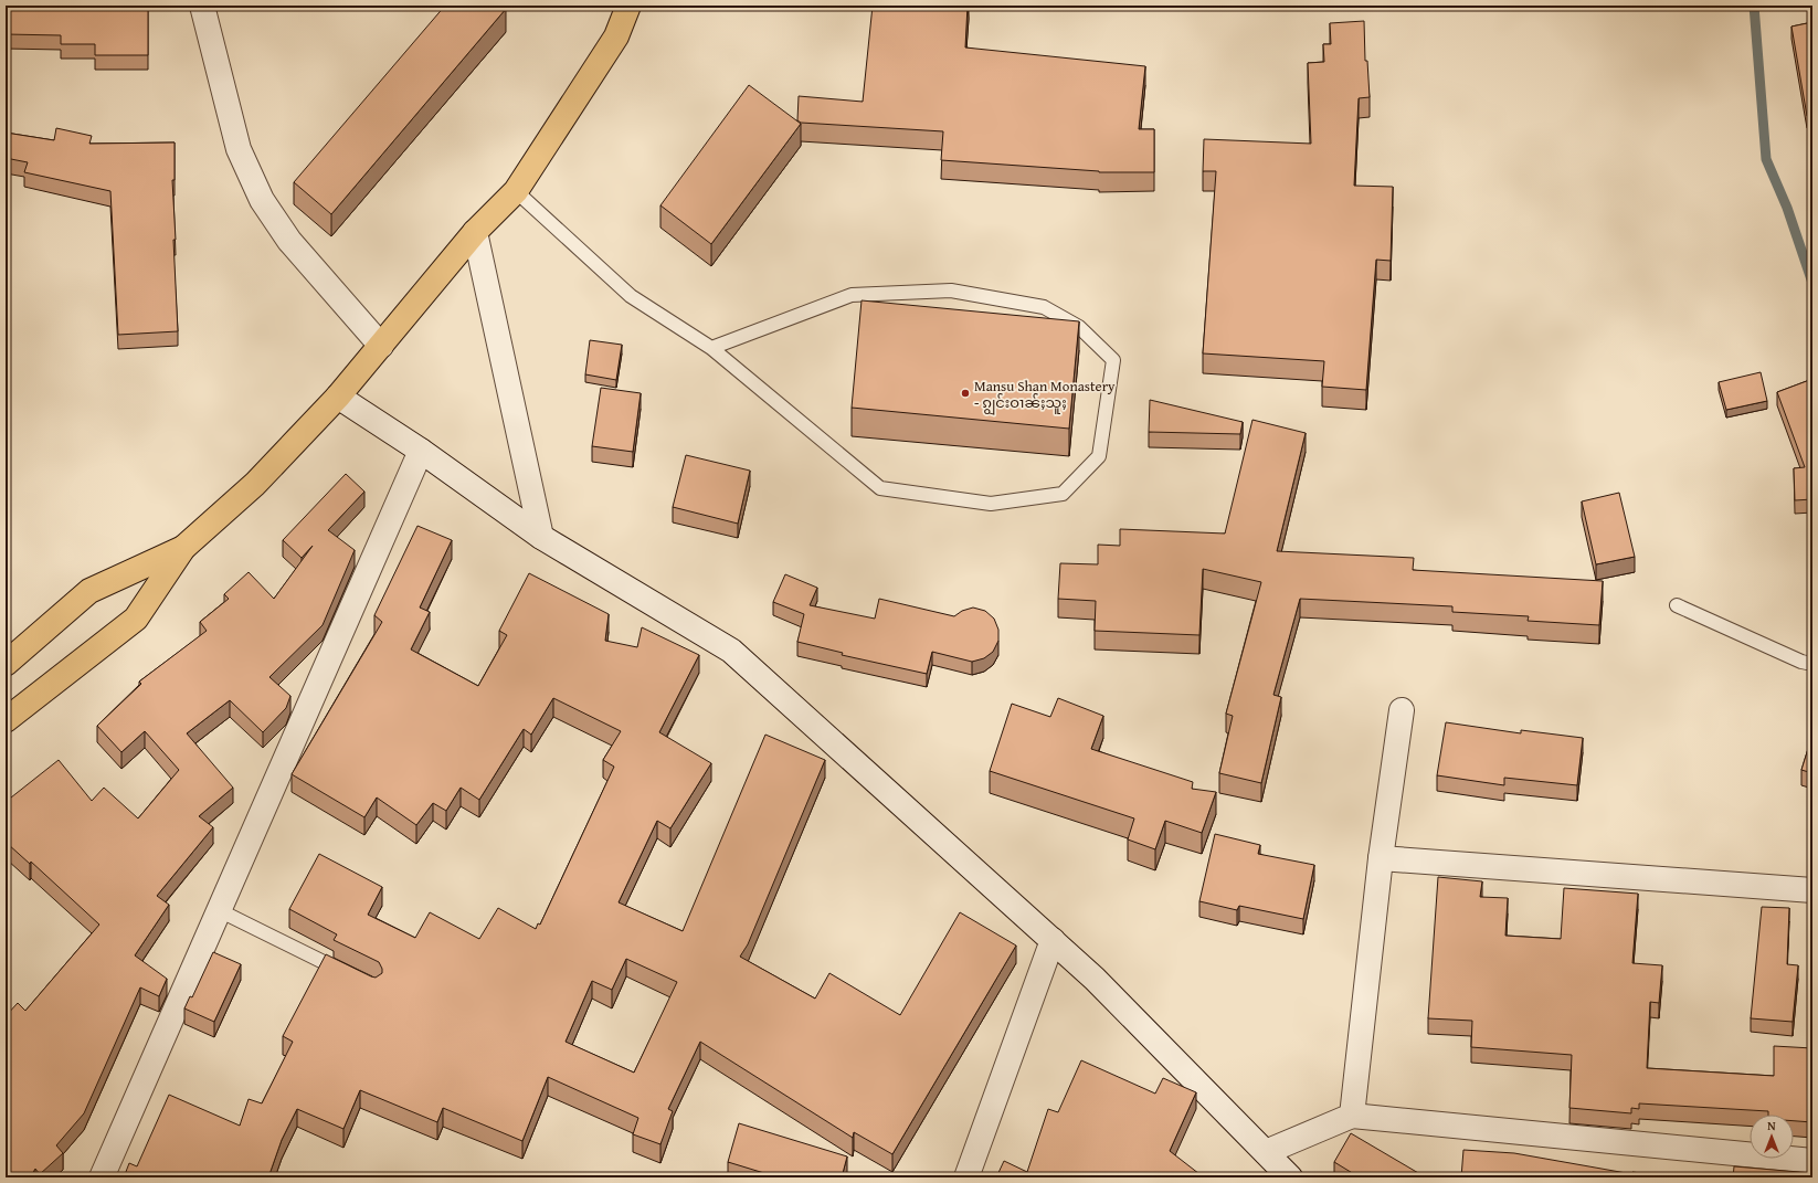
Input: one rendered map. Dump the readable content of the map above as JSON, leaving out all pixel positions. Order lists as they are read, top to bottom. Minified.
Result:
{"places":["Mansu Shan Monastery - ၵျွင်းဝၢၼ်ႈသူႈ"],"north":"top"}
